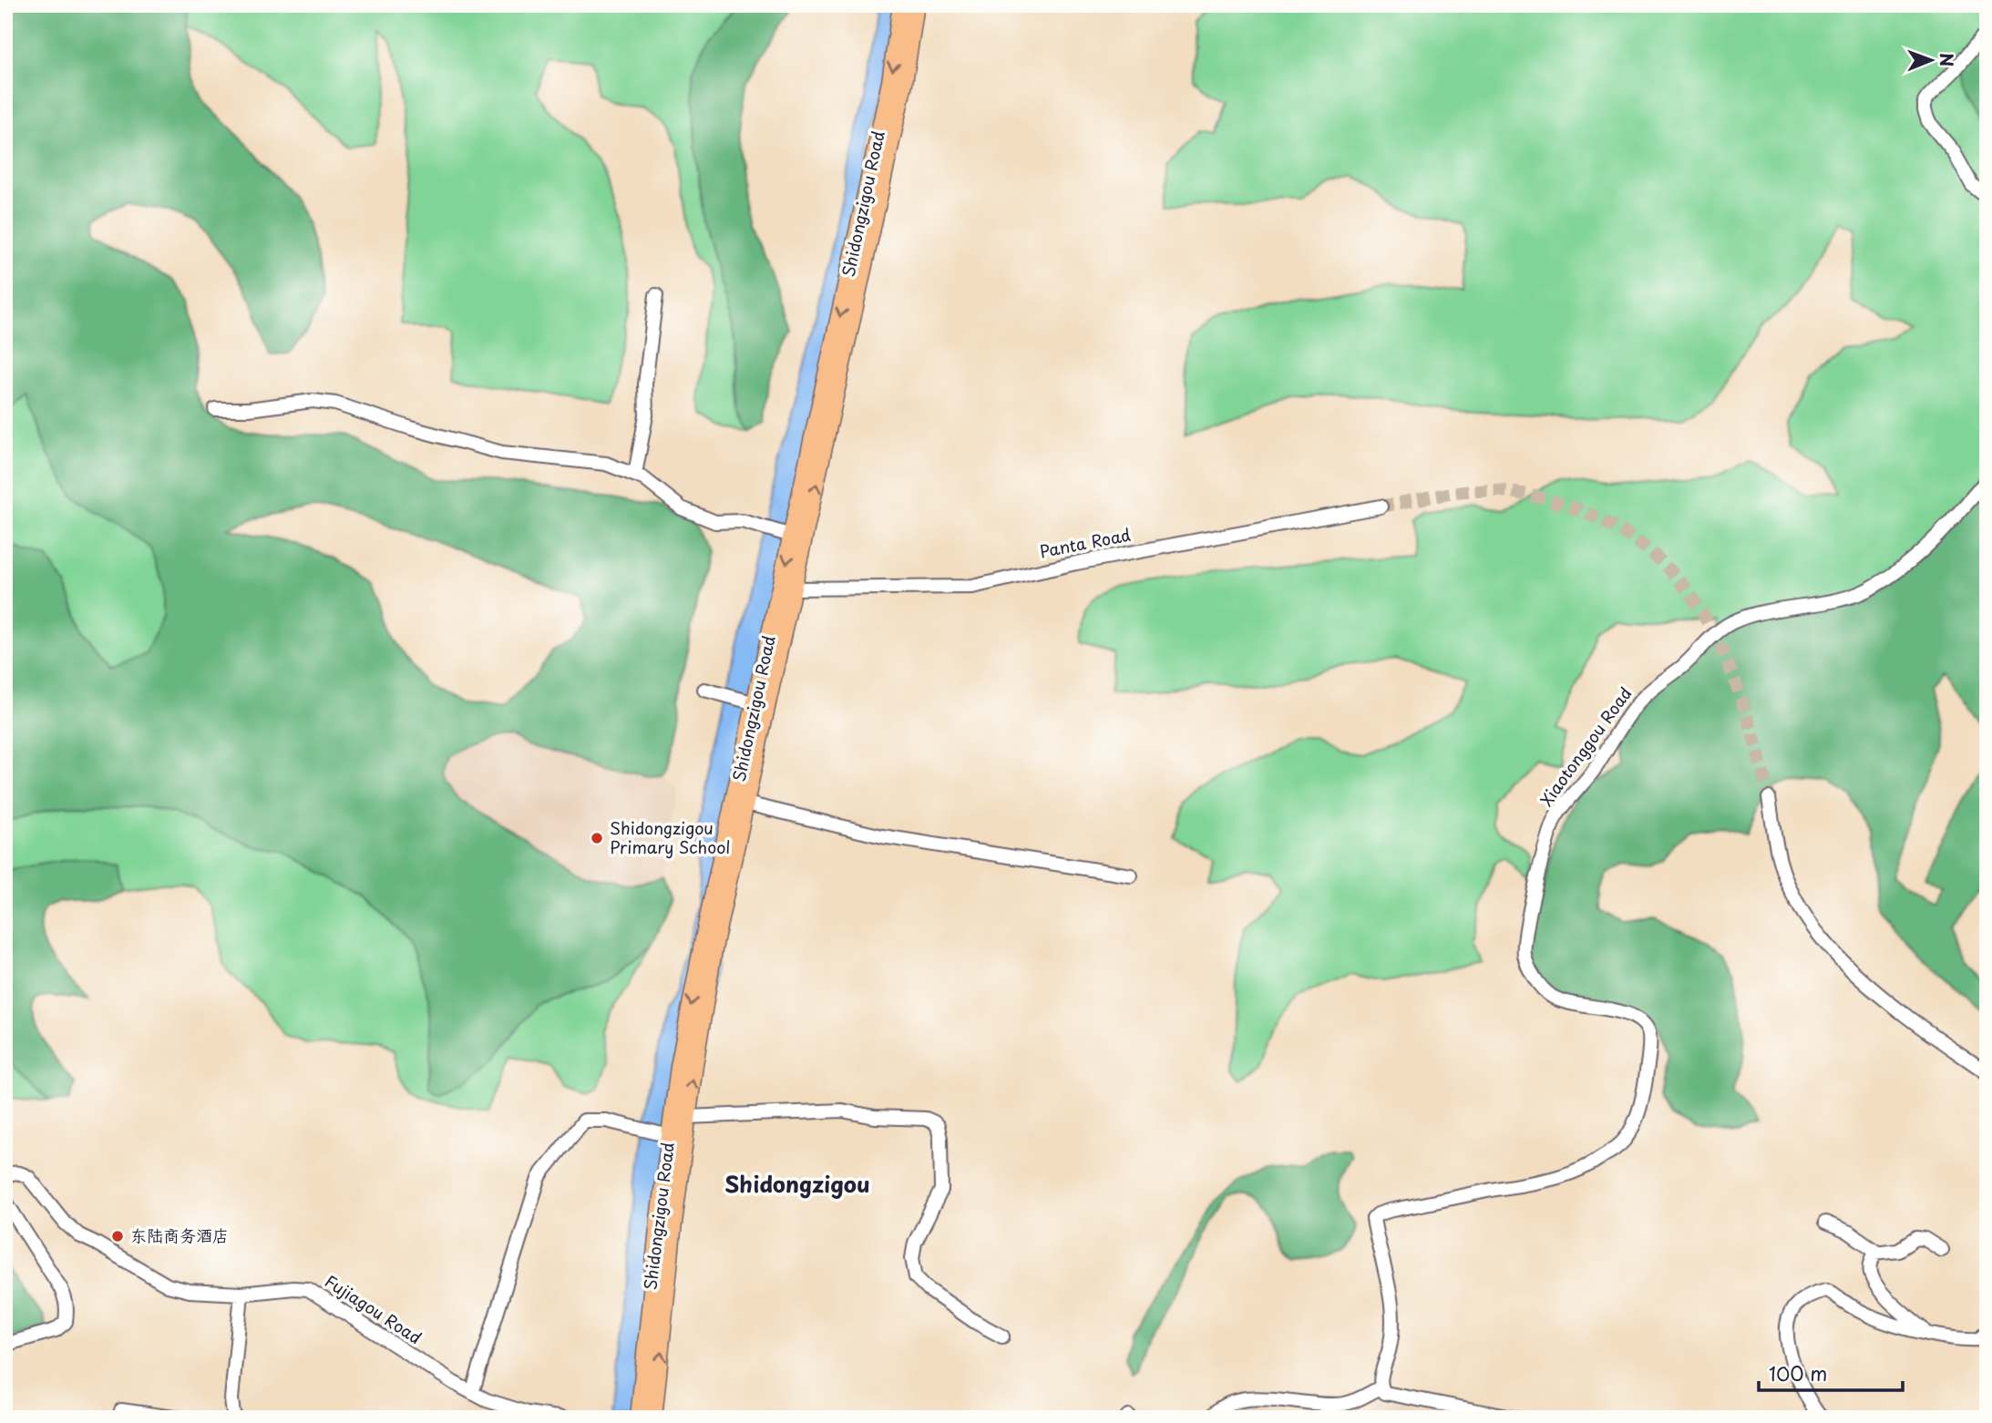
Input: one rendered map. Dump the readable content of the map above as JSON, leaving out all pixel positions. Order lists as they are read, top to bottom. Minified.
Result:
{"streets":{"main road":["Shidongzigou Road"],"street":["Panta Road","Xiaotonggou Road","Fujiagou Road"]},"crossings":[["Shidongzigou Road","Panta Road"]],"districts":["Shidongzigou"],"places":["Shidongzigou Primary School","东陆商务酒店"],"scale_bar":"100 m","north":"right"}
